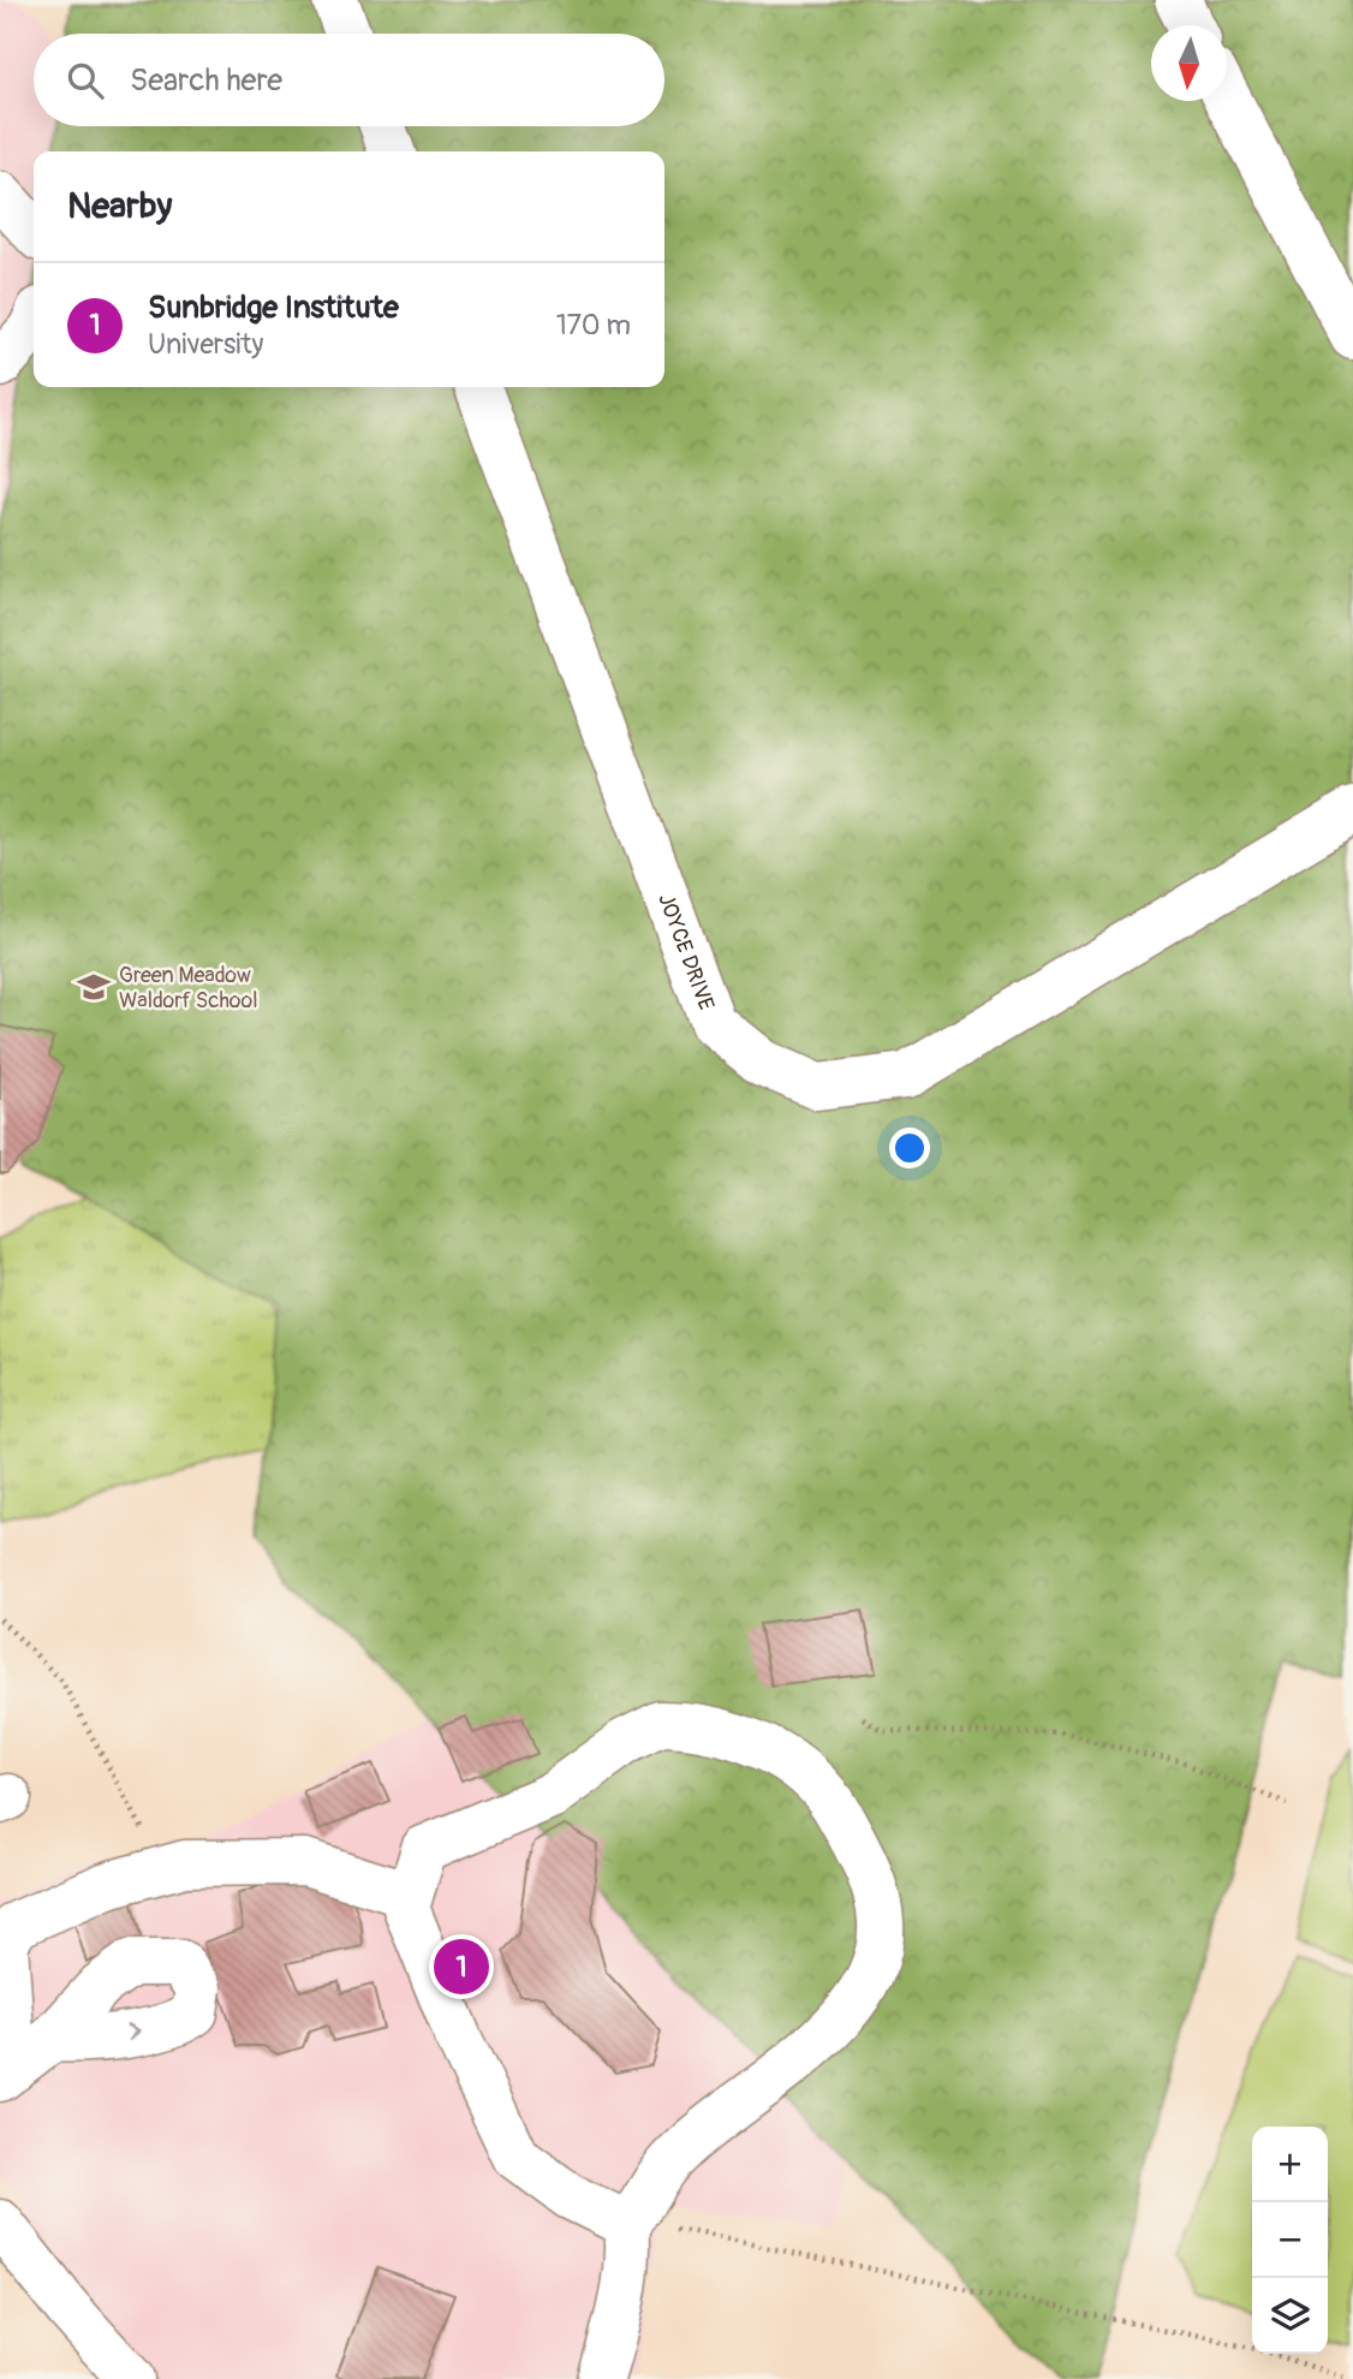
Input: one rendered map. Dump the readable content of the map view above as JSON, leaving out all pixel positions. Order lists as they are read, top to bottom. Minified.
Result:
{"streets":{"street":["JOYCE DRIVE"]},"places":{"school or university":["Green Meadow Waldorf School"]},"north":"bottom","page":{"search":"Search here","heading":"Nearby","list":[{"mark":"1","name":"Sunbridge Institute","note":"University","value":"170 m"}],"pins":"1","map_buttons":["+","−"]}}
